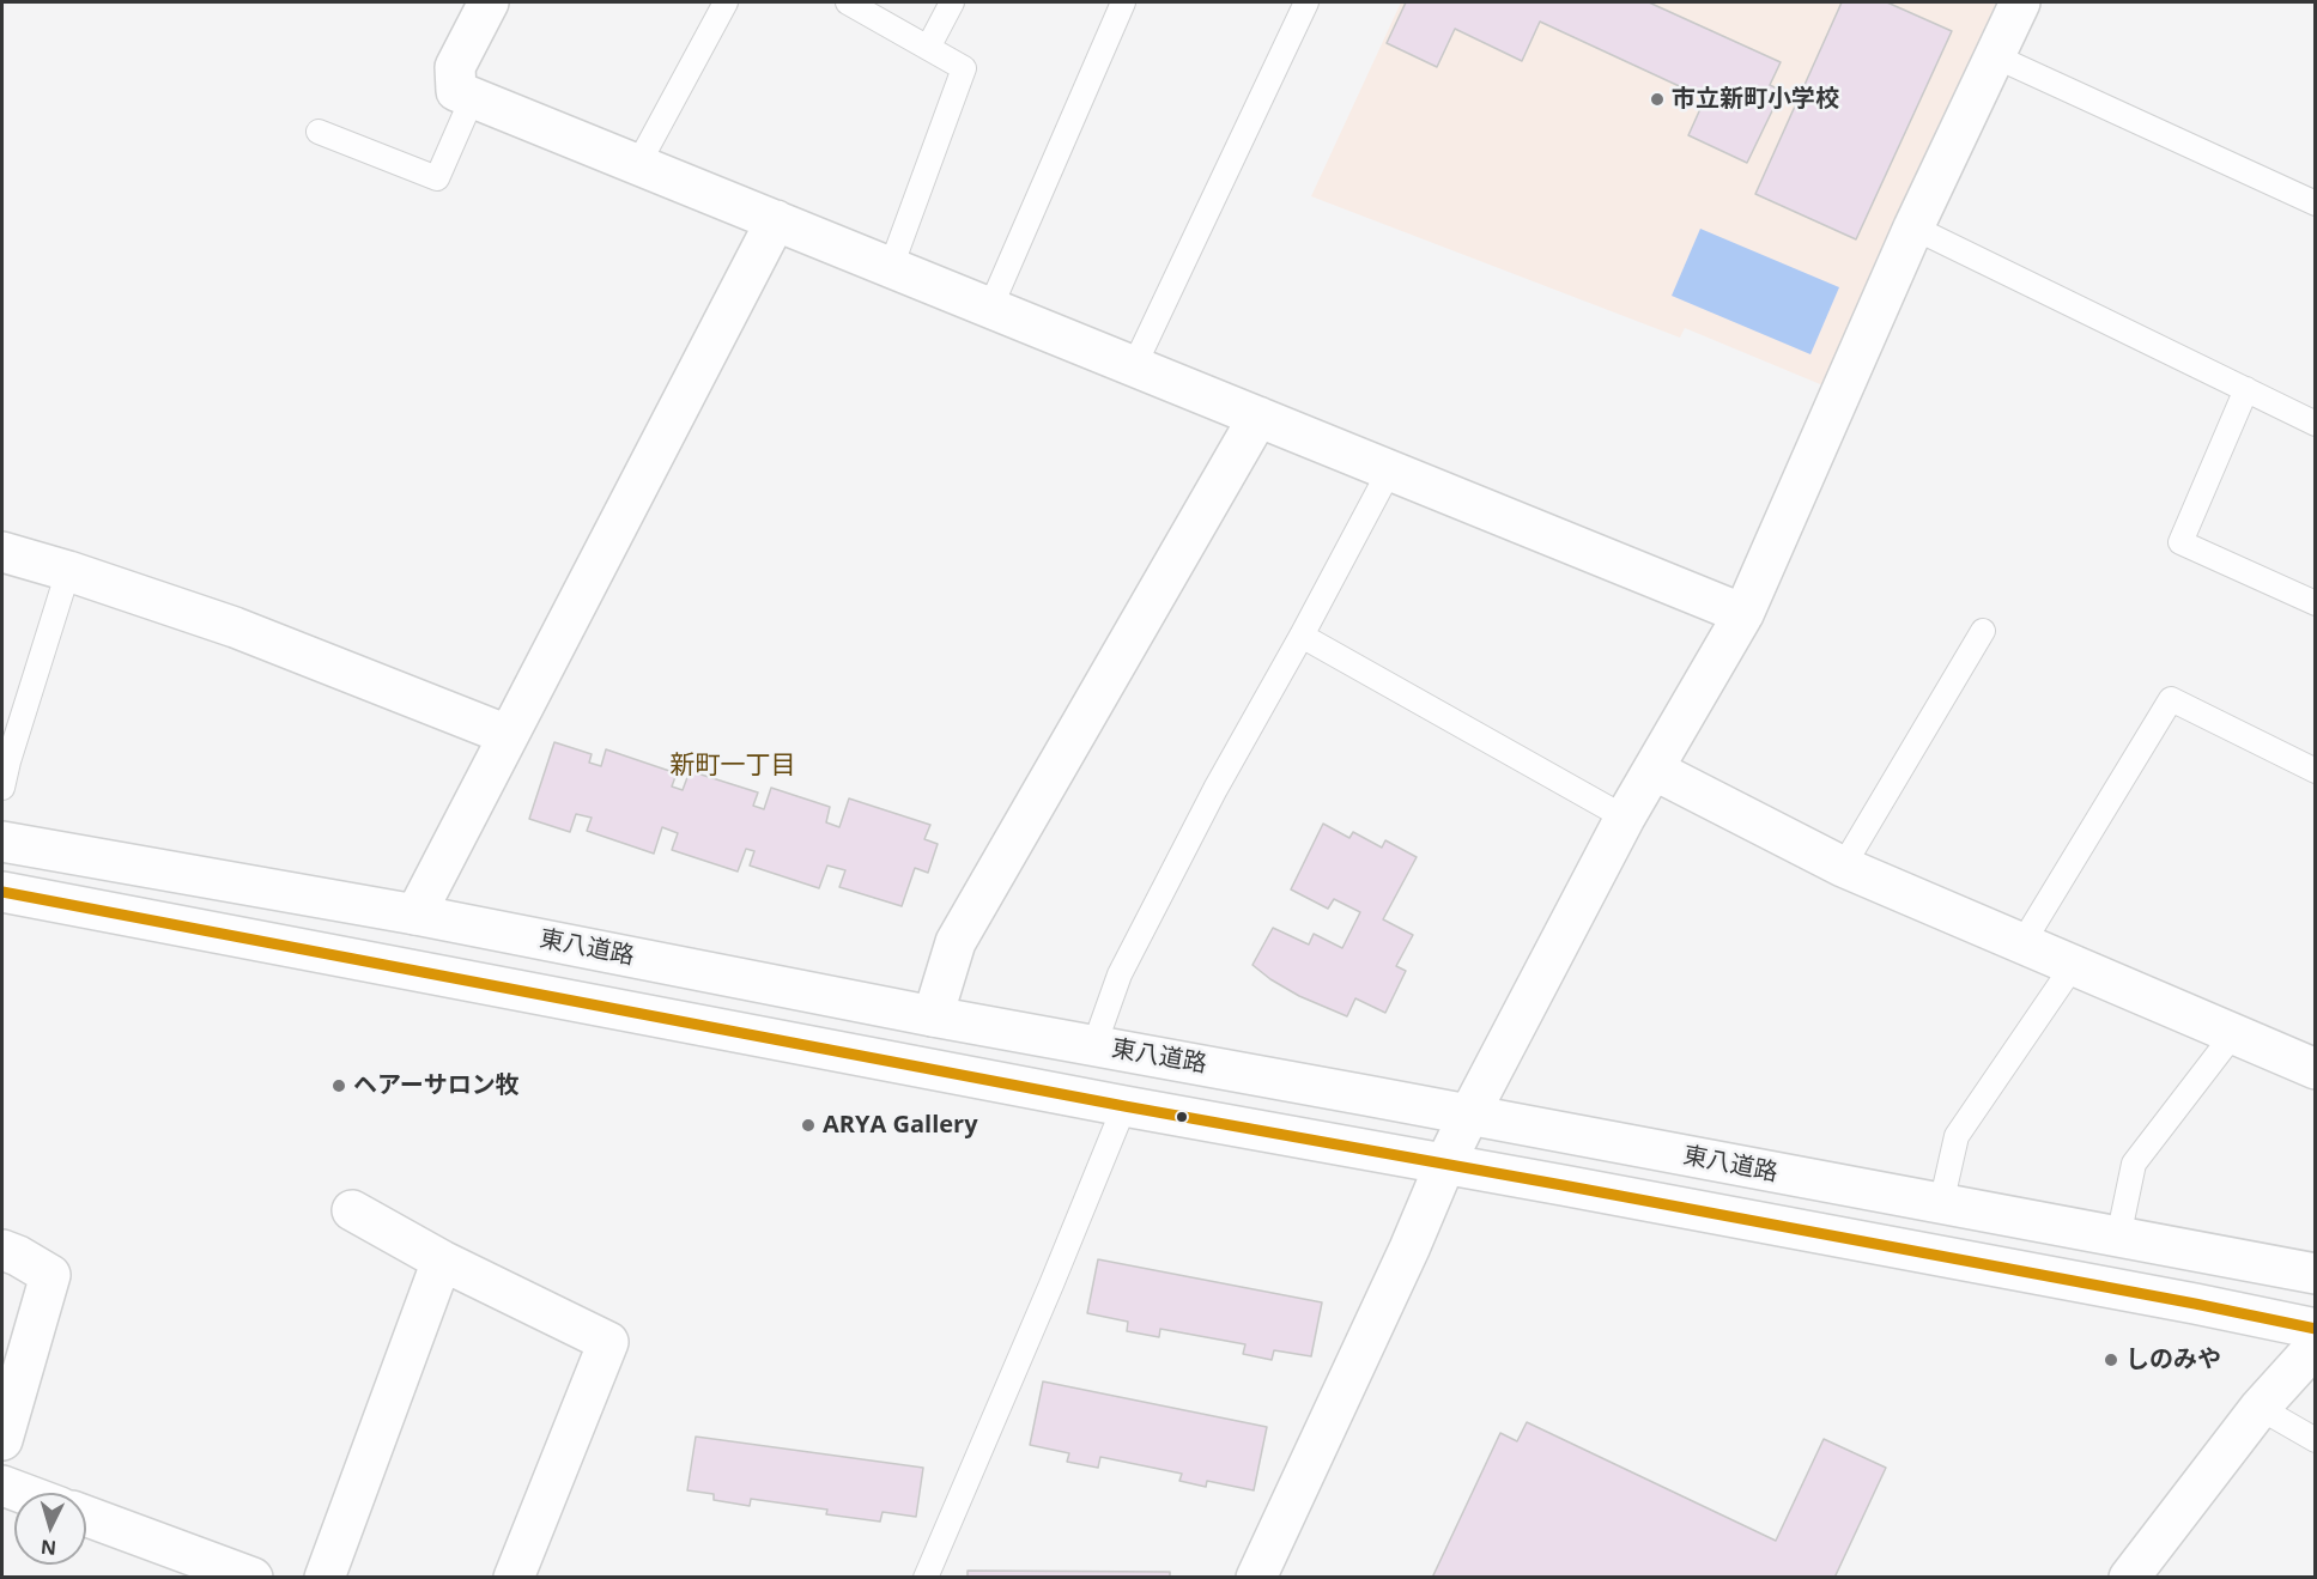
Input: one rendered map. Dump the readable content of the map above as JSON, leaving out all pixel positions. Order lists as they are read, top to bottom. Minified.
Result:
{"streets":{"street":["東八道路"]},"districts":["新町一丁目"],"places":["市立新町小学校","ヘアーサロン牧","ARYA Gallery","しのみや"],"north":"bottom"}
